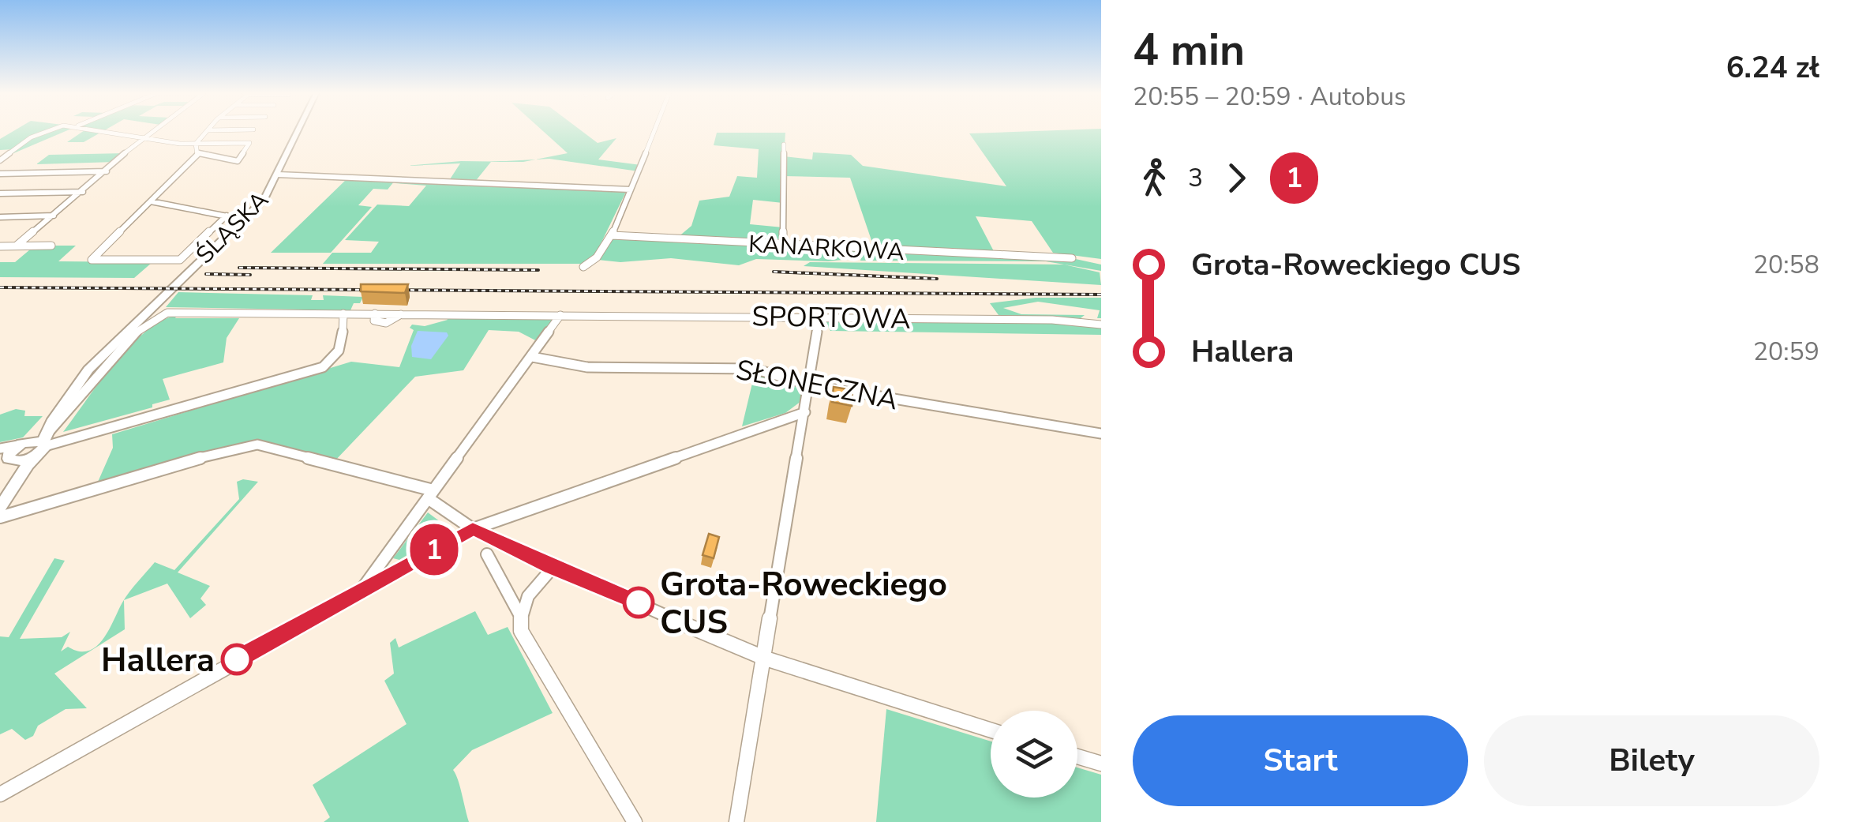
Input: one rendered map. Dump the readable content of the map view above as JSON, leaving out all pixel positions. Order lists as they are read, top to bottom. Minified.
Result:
{"streets":{"street":["ŚLĄSKA","KANARKOWA","SPORTOWA","SŁONECZNA"]},"places":["Grota-Roweckiego CUS","Hallera"],"lines":["bus line 1"],"page":{"on_map":"1","heading":["4 min","20:55 – 20:59 · Autobus","6.24 zł"],"legs":["3","1"],"list":[{"name":"Grota-Roweckiego CUS","value":"20:58"},{"name":"Hallera","value":"20:59"}],"buttons":["Start","Bilety"]}}
